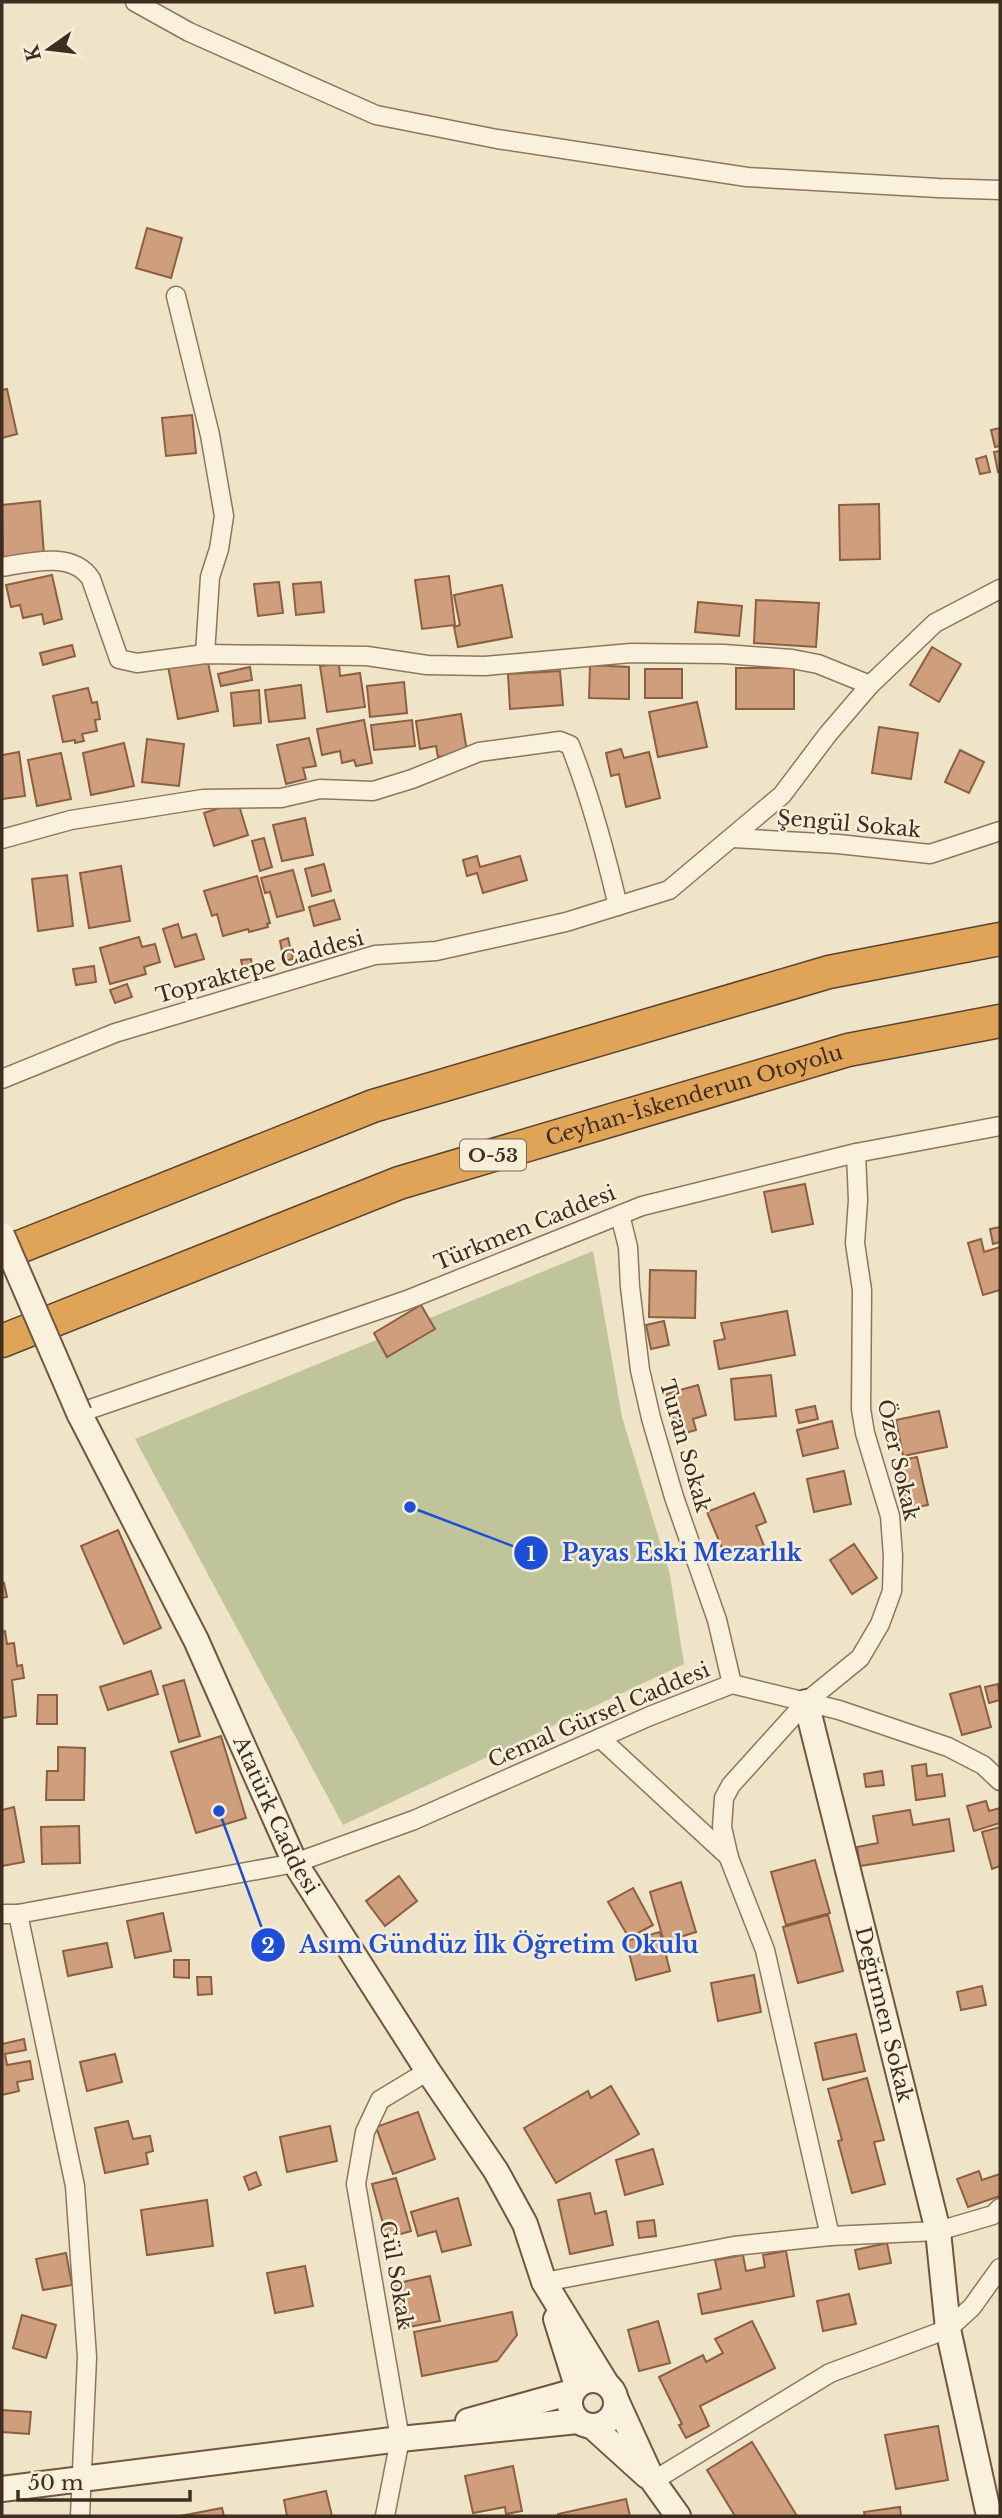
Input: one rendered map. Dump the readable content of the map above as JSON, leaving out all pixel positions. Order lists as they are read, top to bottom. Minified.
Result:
{"streets":{"highway":["Ceyhan-İskenderun Otoyolu","O-53"],"street":["Şengül Sokak","Topraktepe Caddesi","Türkmen Caddesi","Turan Sokak","Özer Sokak","Cemal Gürsel Caddesi","Atatürk Caddesi","Değirmen Sokak","Gül Sokak"]},"crossings":[["Şengül Sokak","Topraktepe Caddesi"],["Türkmen Caddesi","Turan Sokak"],["Türkmen Caddesi","Özer Sokak"],["Türkmen Caddesi","Atatürk Caddesi"],["Turan Sokak","Cemal Gürsel Caddesi"],["Özer Sokak","Cemal Gürsel Caddesi"],["Özer Sokak","Değirmen Sokak"],["Cemal Gürsel Caddesi","Atatürk Caddesi"],["Cemal Gürsel Caddesi","Değirmen Sokak"],["Atatürk Caddesi","Gül Sokak"]],"places":["Payas Eski Mezarlık","Asım Gündüz İlk Öğretim Okulu"],"scale_bar":"50 m","north":"left"}
